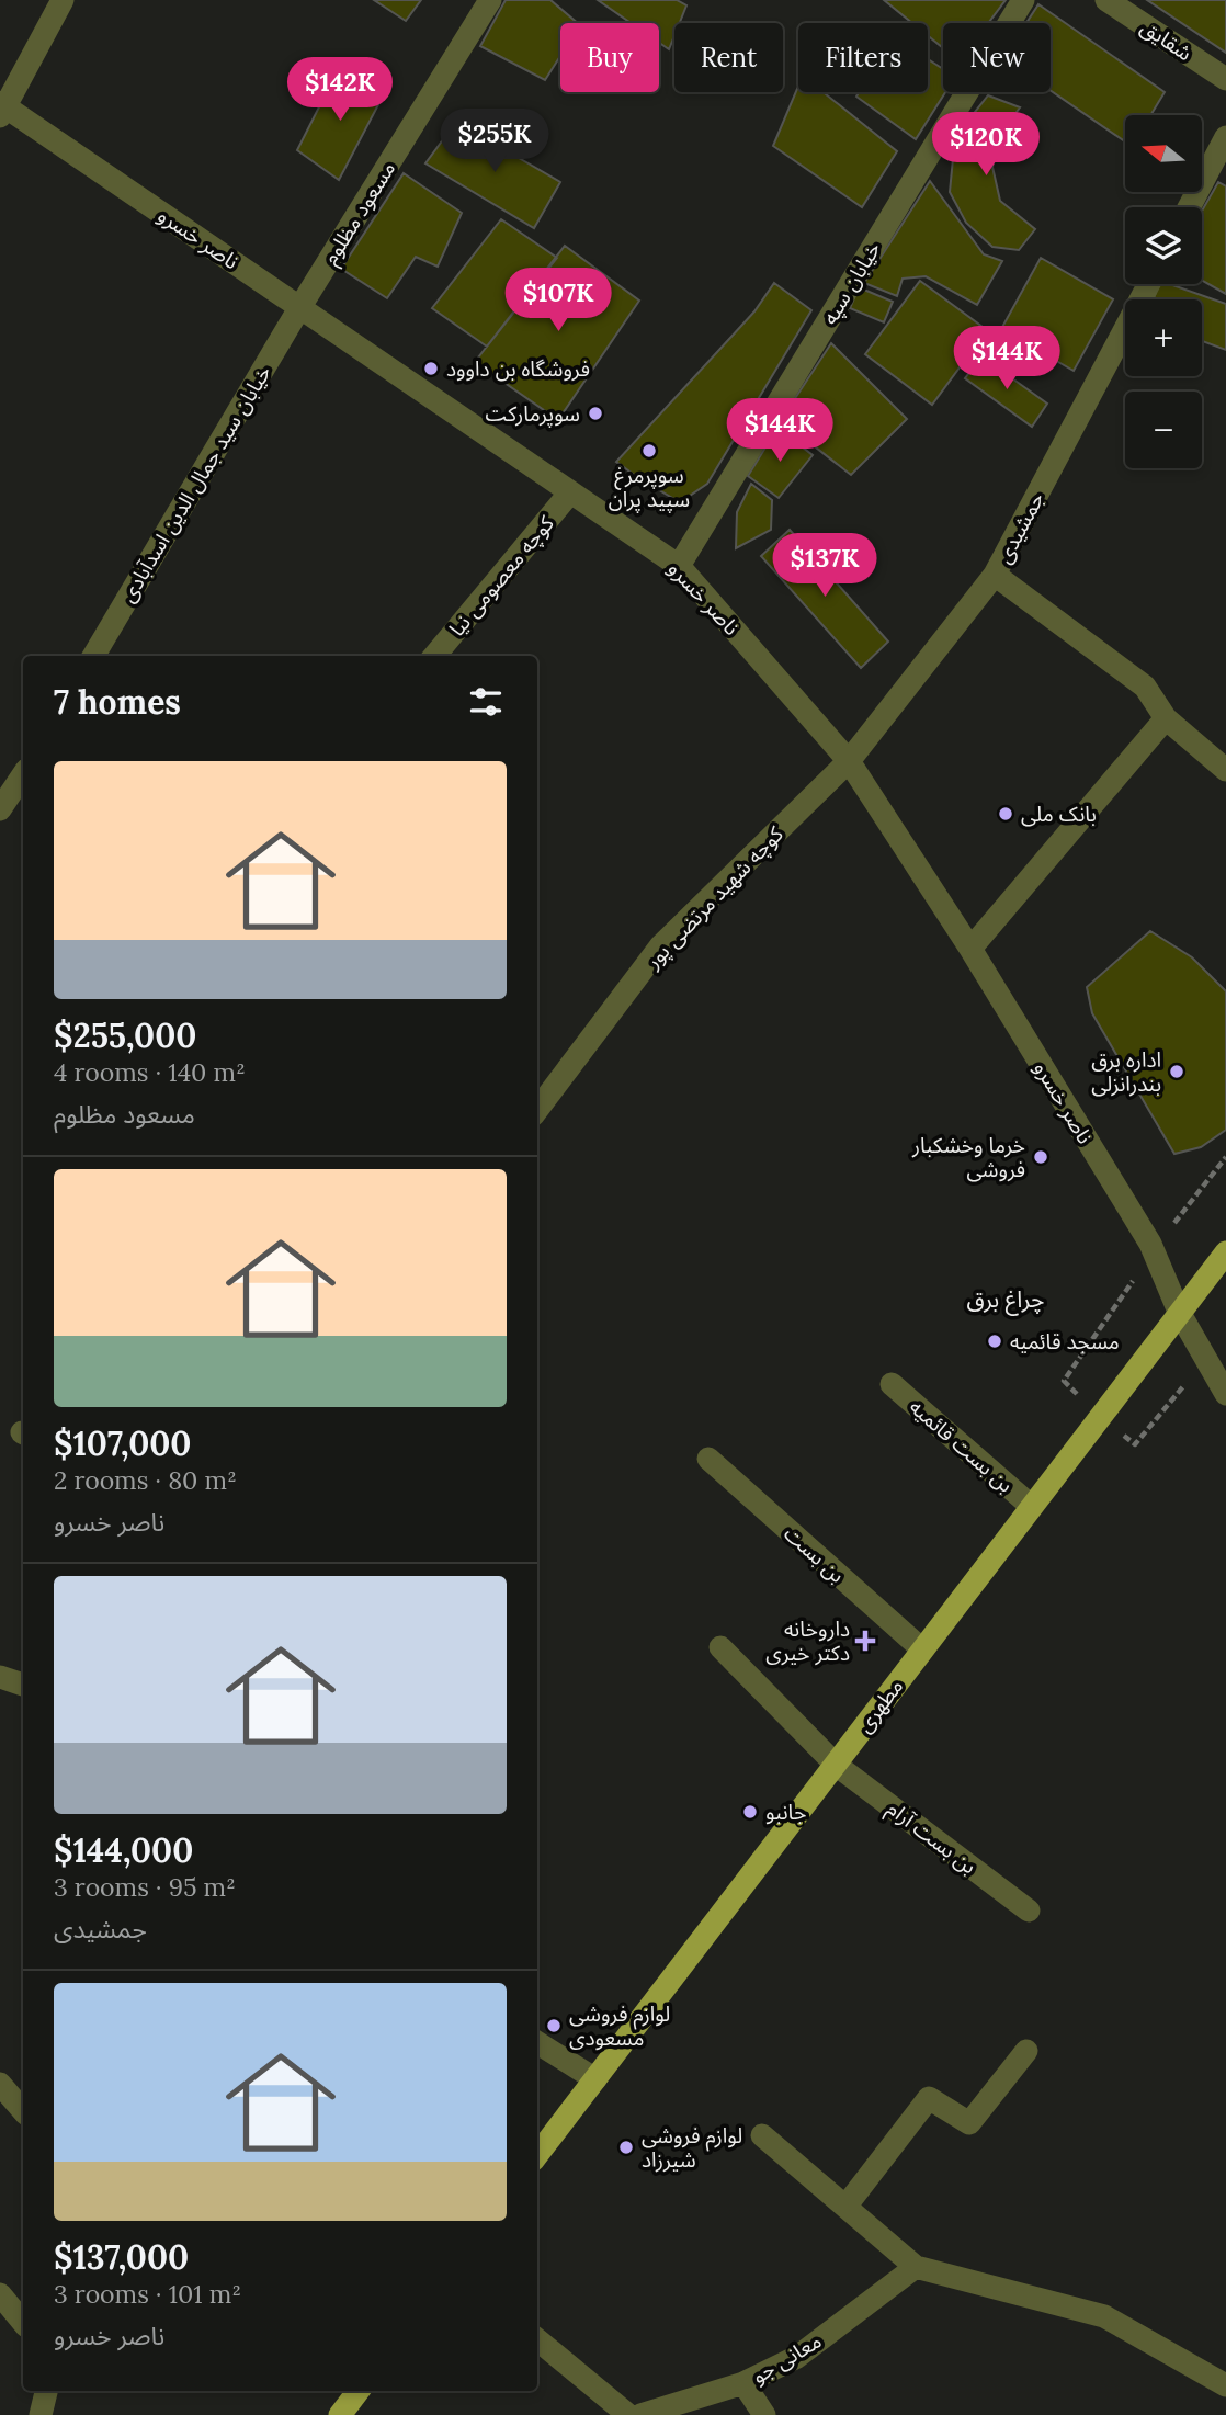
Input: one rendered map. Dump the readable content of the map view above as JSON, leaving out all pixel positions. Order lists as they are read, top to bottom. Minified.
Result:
{"streets":{"main road":["مطهری"],"street":["شقایق","مسعود مظلوم","ناصر خسرو","خیابان سپه","خیابان سید جمال الدین اسدآبادی","جمشیدی","کوچه معصومی نیا","کوچه شهید مرتضی پور","بن بست قائمیه","بن بست","بن بست آرام","معانی جو"]},"crossings":[["مسعود مظلوم","ناصر خسرو"],["مسعود مظلوم","خیابان سید جمال الدین اسدآبادی"],["ناصر خسرو","خیابان سپه"],["ناصر خسرو","خیابان سید جمال الدین اسدآبادی"],["ناصر خسرو","جمشیدی"],["ناصر خسرو","کوچه معصومی نیا"],["ناصر خسرو","کوچه شهید مرتضی پور"],["ناصر خسرو","مطهری"],["جمشیدی","کوچه شهید مرتضی پور"],["بن بست قائمیه","مطهری"],["بن بست","مطهری"],["مطهری","بن بست آرام"]],"districts":["چراغ برق"],"places":{"other":["فروشگاه بن داوود","سوپرمارکت","سوپرمرغ سپید پران","بانک ملی","اداره برق بندرانزلی","خرما وخشکبار فروشی","مسجد قائمیه","جانبو","لوازم فروشی مسعودی","لوازم فروشی شیرزاد"],"health":["داروخانه دکتر خیری"]},"north":"left","page":{"chip":["Buy","Rent","Filters","New"],"price":["$142K","$255K","$120K","$107K","$144K","$144K","$137K"],"map_buttons":["+","−"],"heading":"7 homes","list":[{"name":"$255,000","note":"4 rooms · 140 m² · مسعود مظلوم"},{"name":"$107,000","note":"2 rooms · 80 m² · ناصر خسرو"},{"name":"$144,000","note":"3 rooms · 95 m² · جمشیدی"},{"name":"$137,000","note":"3 rooms · 101 m² · ناصر خسرو"}]}}
